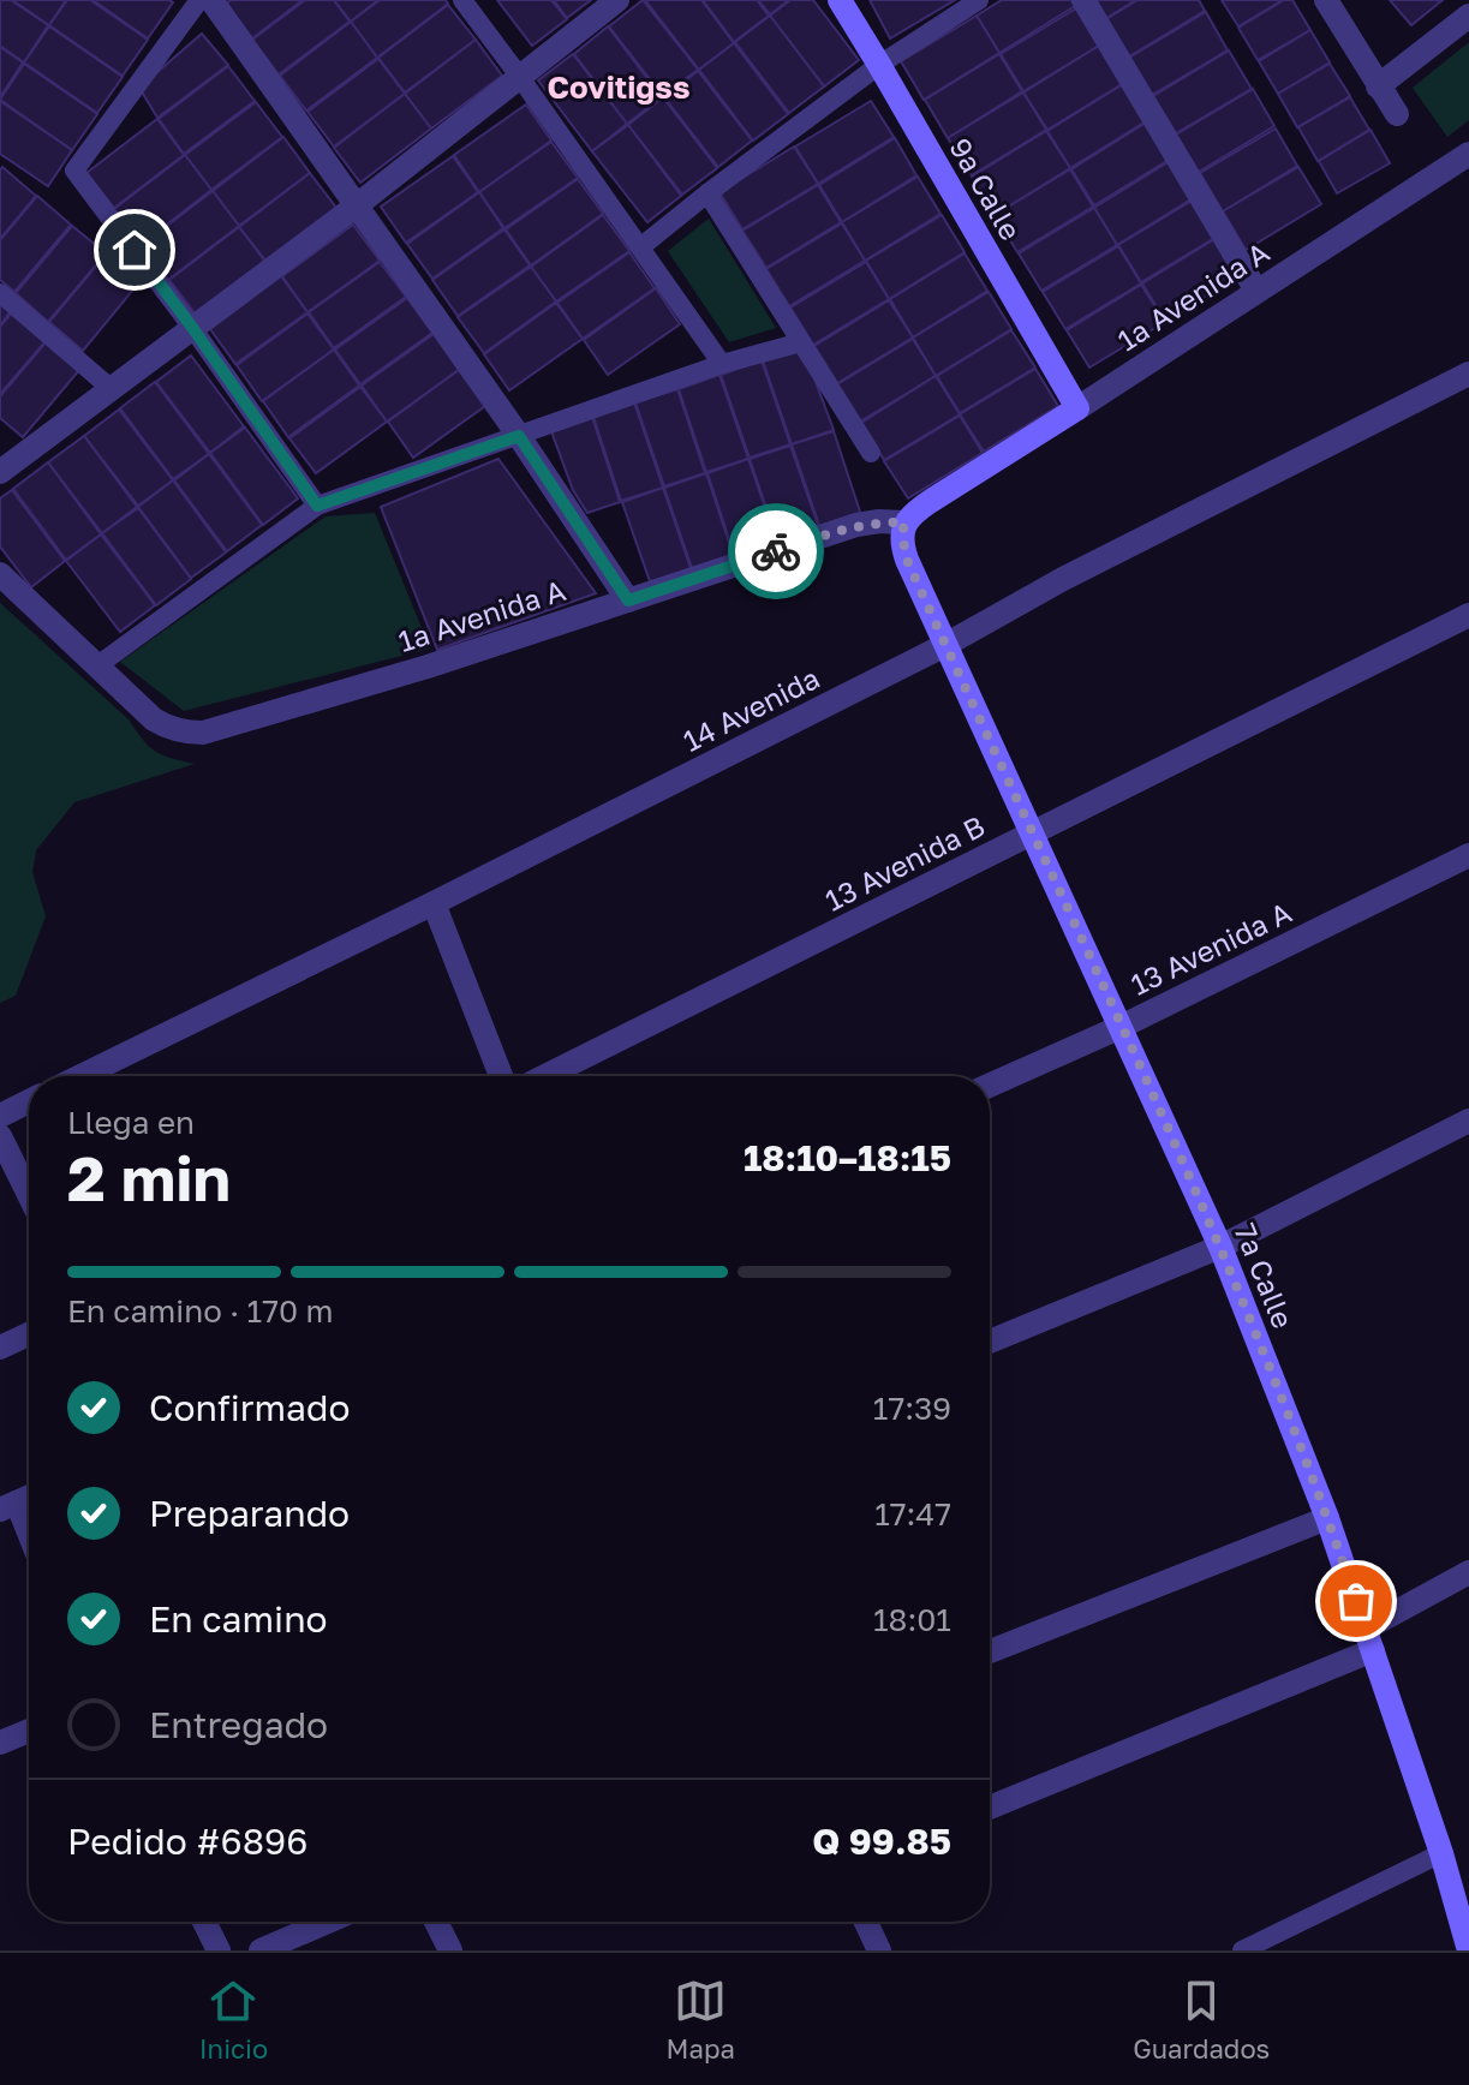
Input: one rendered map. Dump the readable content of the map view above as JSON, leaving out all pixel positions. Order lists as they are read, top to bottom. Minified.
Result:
{"streets":{"main road":["9a Calle","1a Avenida A","7a Calle"],"street":["14 Avenida","13 Avenida B","13 Avenida A"]},"crossings":[["9a Calle","1a Avenida A"],["14 Avenida","7a Calle"],["13 Avenida B","7a Calle"],["13 Avenida A","7a Calle"]],"districts":["Covitigss"],"page":{"heading":["2 min","Llega en","18:10–18:15"],"panel":["Pedido #6896","Q 99.85"],"bar":"En camino · 170 m","list":[["Confirmado","17:39"],["Preparando","17:47"],["En camino","18:01"],"Entregado"],"tabs":["Inicio","Mapa","Guardados"]}}
